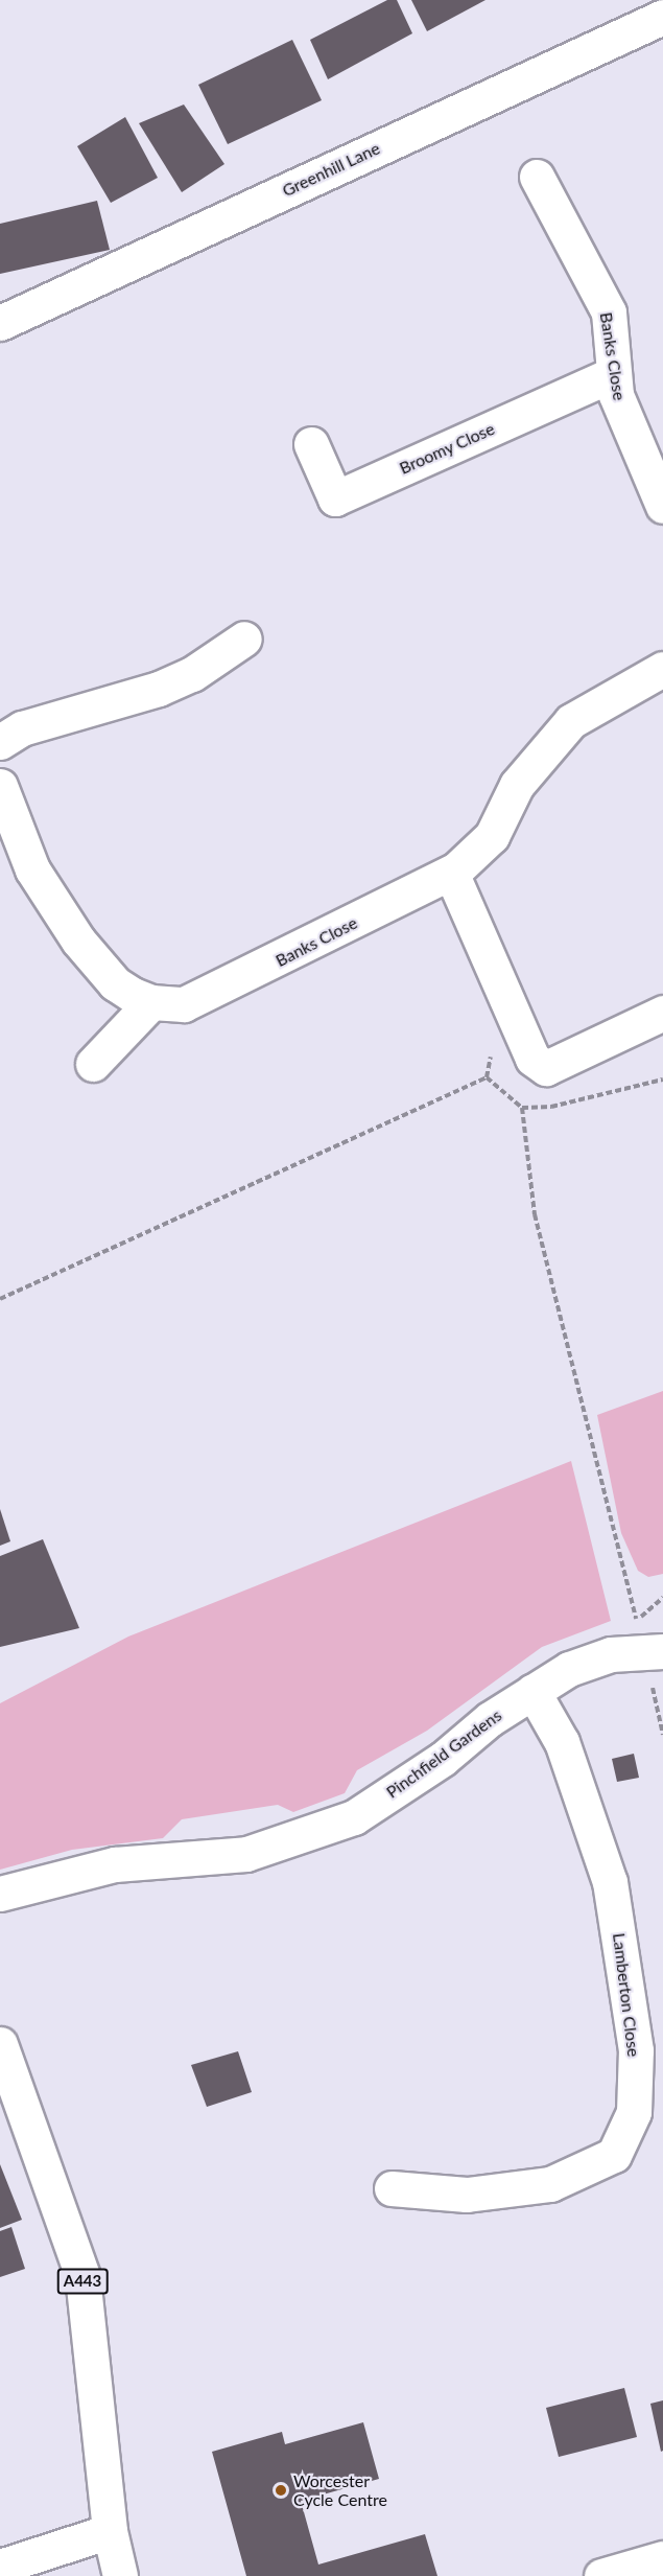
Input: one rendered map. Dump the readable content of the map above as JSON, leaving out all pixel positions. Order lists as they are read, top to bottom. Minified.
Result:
{"streets":{"street":["Greenhill Lane","Banks Close","Broomy Close","Pinchfield Gardens","Lamberton Close","A443"]},"crossings":[["Banks Close","Broomy Close"],["Pinchfield Gardens","Lamberton Close"]],"places":["Worcester Cycle Centre"]}
